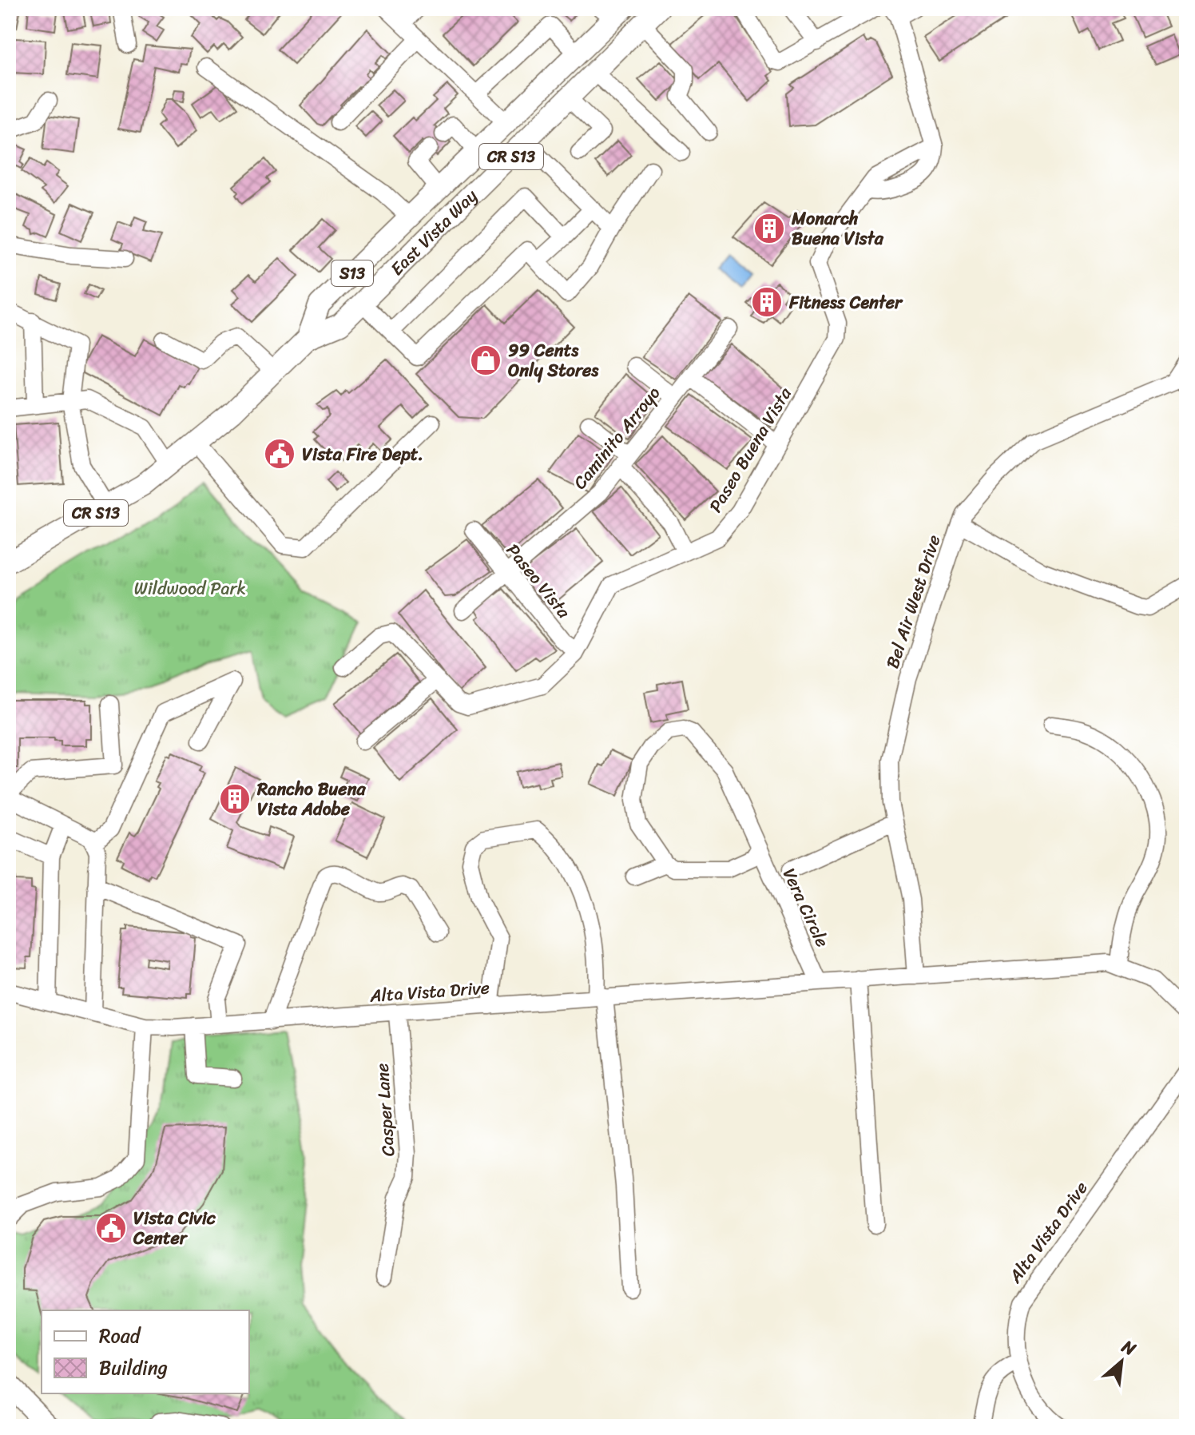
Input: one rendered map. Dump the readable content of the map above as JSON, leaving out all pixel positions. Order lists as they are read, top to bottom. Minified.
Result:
{"streets":{"main road":["CR S13","East Vista Way","S13"],"street":["Caminito Arroyo","Paseo Buena Vista","Paseo Vista","Bel Air West Drive","Vera Circle","Alta Vista Drive","Casper Lane"]},"crossings":[["Caminito Arroyo","Paseo Vista"],["Paseo Buena Vista","Paseo Vista"],["Bel Air West Drive","Alta Vista Drive"],["Vera Circle","Alta Vista Drive"],["Alta Vista Drive","Casper Lane"]],"parks":["Wildwood Park"],"places":{"building":["Monarch Buena Vista","Fitness Center","Rancho Buena Vista Adobe"],"shop":["99 Cents Only Stores"],"public building":["Vista Fire Dept.","Vista Civic Center"]},"legend":["Road","Building"],"north":"top right"}
